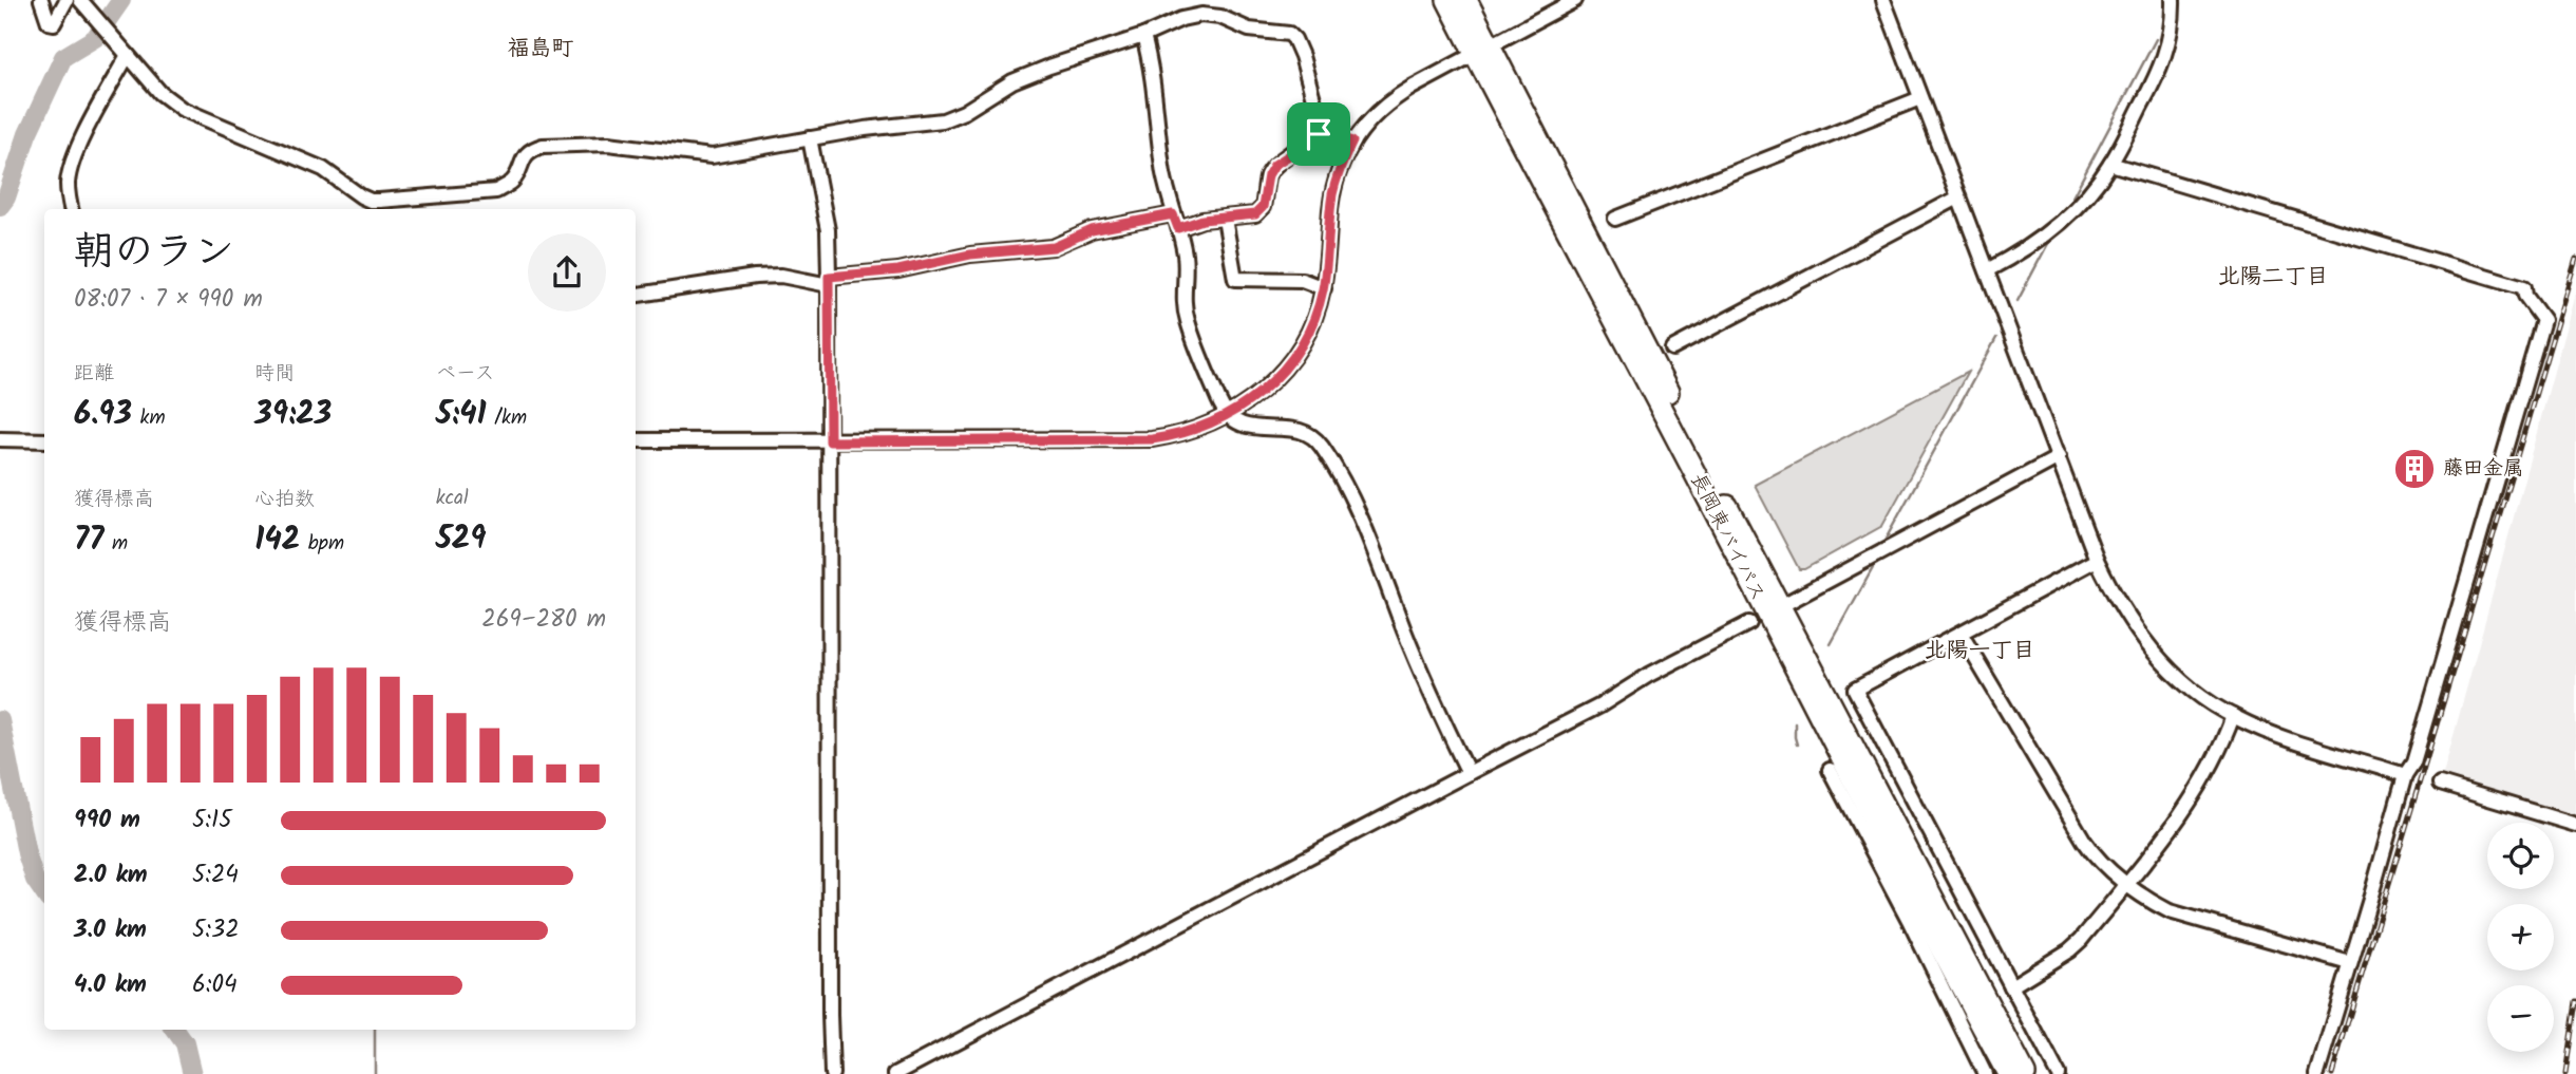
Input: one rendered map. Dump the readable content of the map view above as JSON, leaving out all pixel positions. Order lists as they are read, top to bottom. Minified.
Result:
{"streets":{"highway":["長岡東バイパス"]},"districts":["福島町","北陽二丁目","北陽一丁目"],"places":{"building":["藤田金属"]},"page":{"heading":["朝のラン","08:07 · 7 × 990 m"],"stats":[["距離","6.93 km"],["時間","39:23"],["ペース","5:41 /km"],["獲得標高","77 m"],["心拍数","142 bpm"],["kcal","529"]],"chart":["獲得標高","269–280 m"],"list":[{"name":"990 m","note":"5:15"},{"name":"2.0 km","note":"5:24"},{"name":"3.0 km","note":"5:32"},{"name":"4.0 km","note":"6:04"}],"map_buttons":["+","−"]}}
